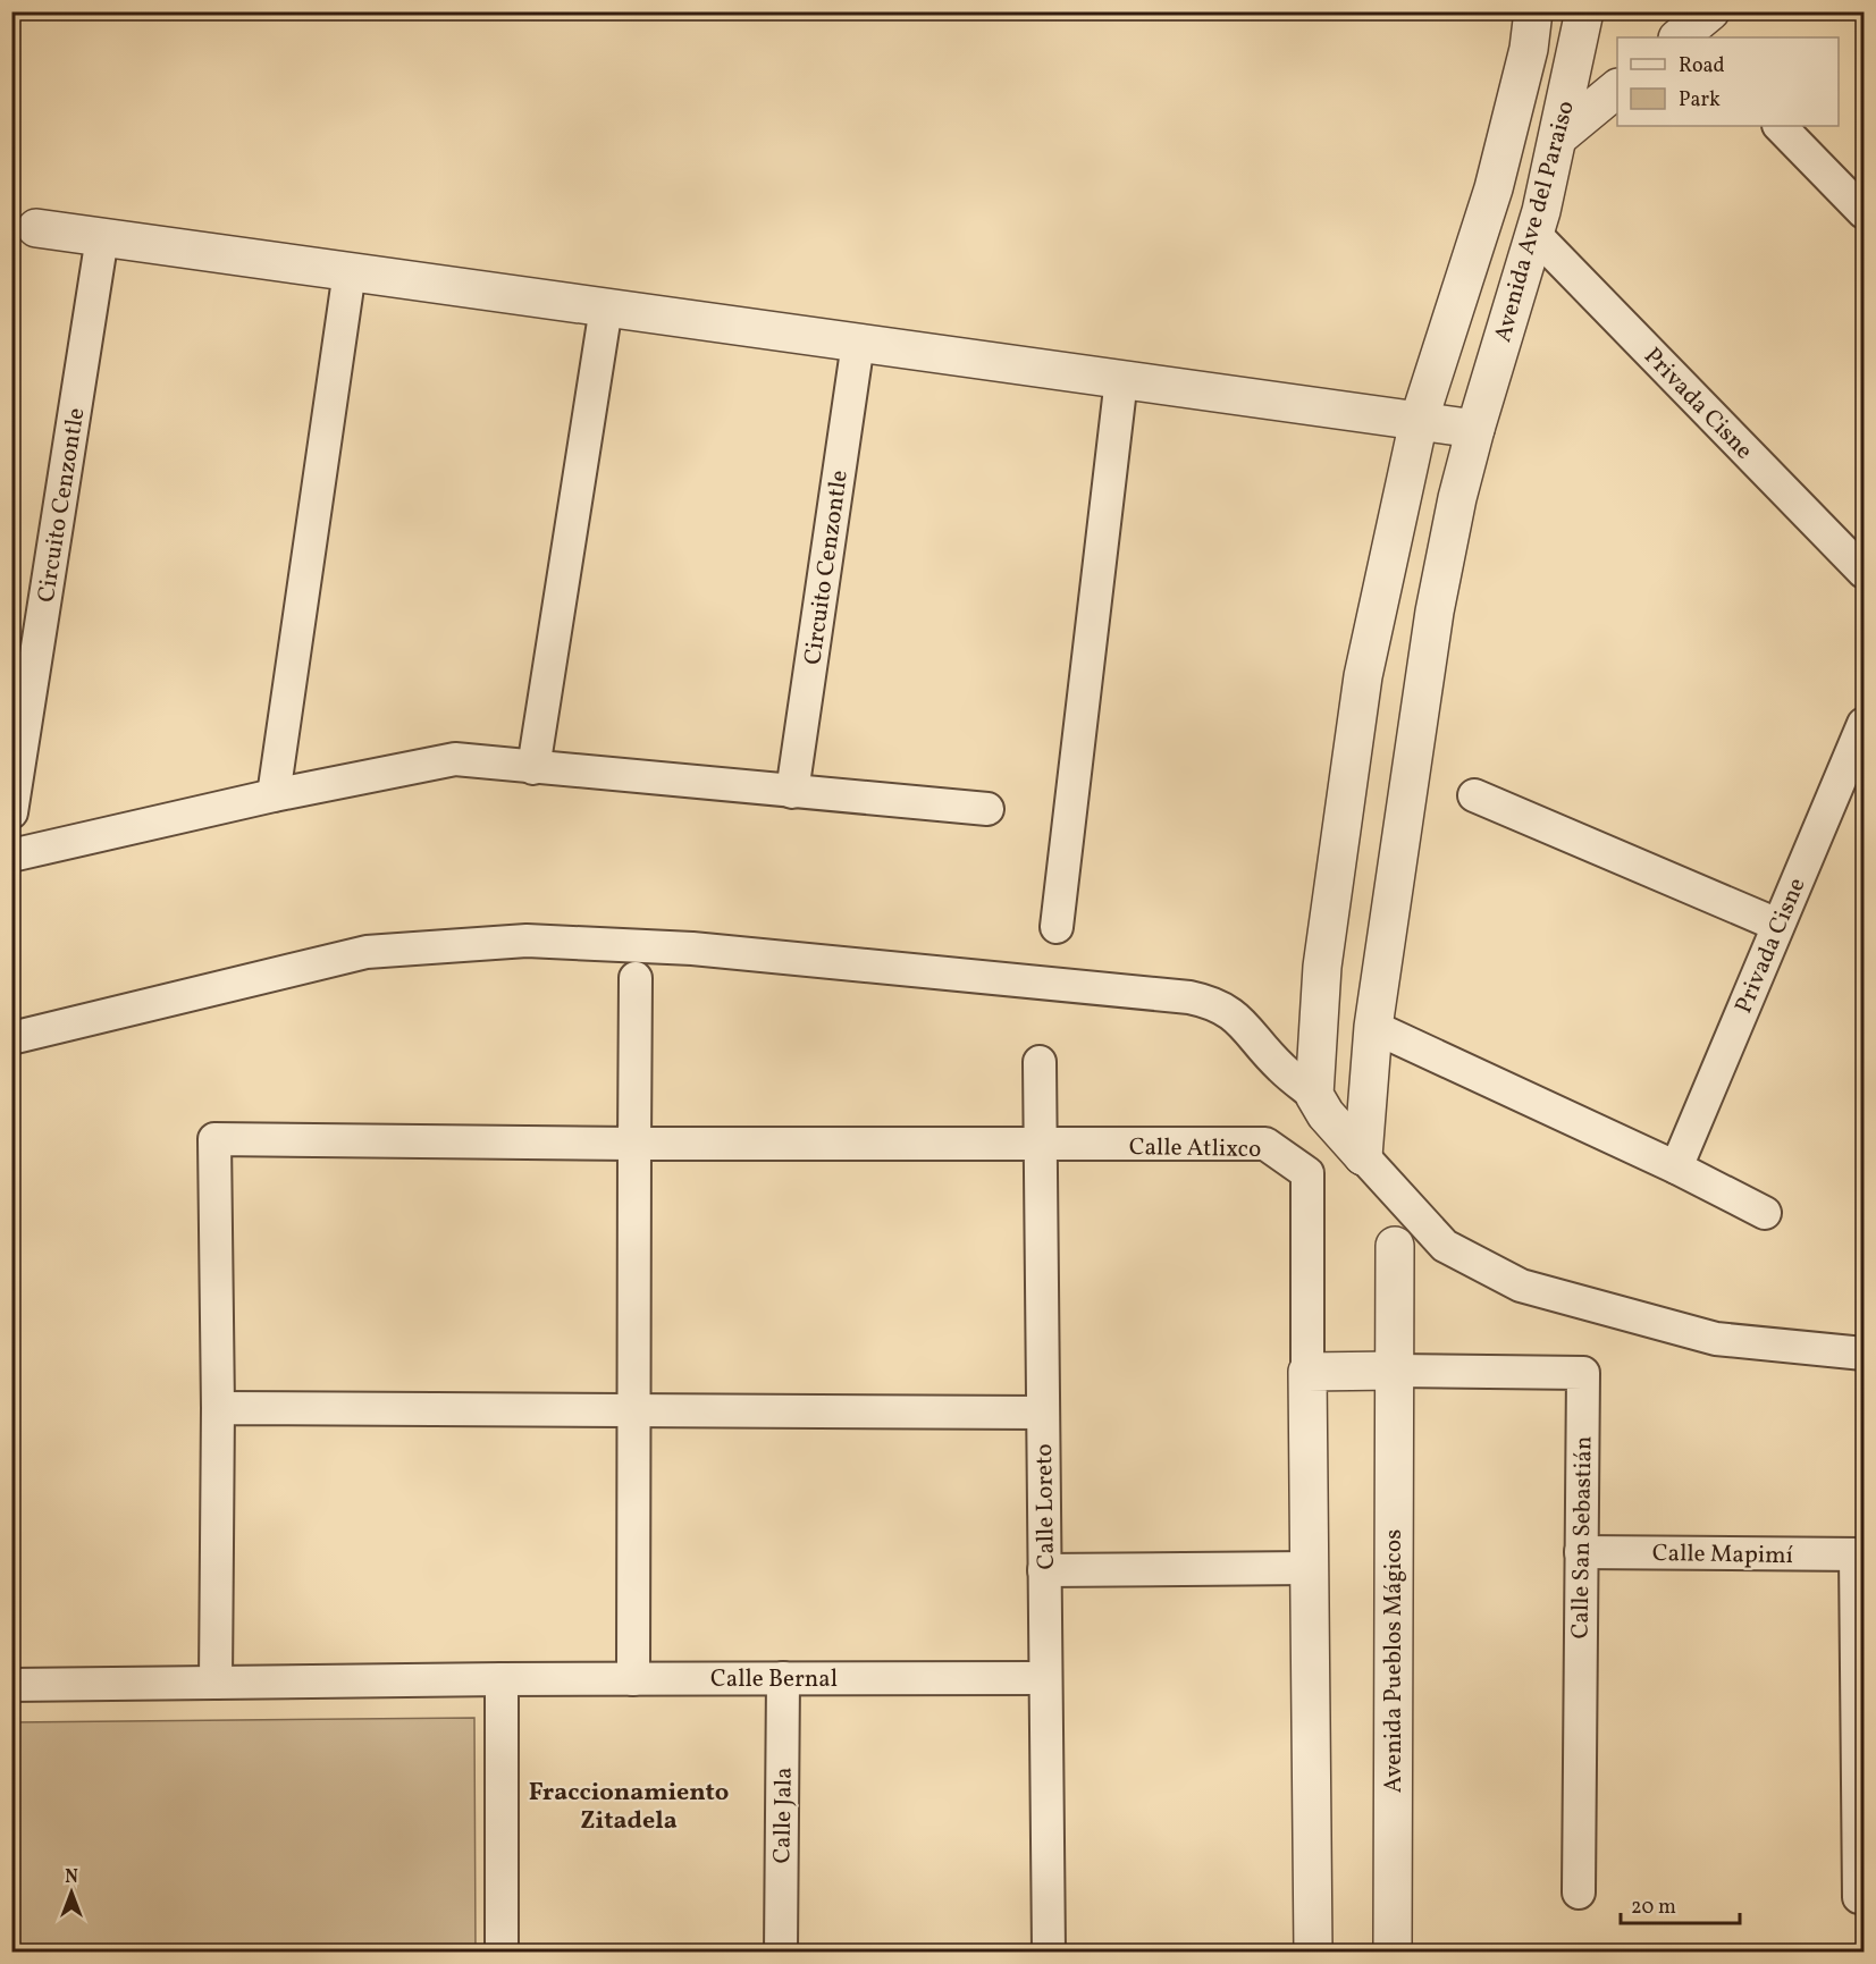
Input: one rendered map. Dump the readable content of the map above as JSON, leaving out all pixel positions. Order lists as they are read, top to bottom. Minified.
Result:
{"streets":{"street":["Avenida Ave del Paraiso","Privada Cisne","Circuito Cenzontle","Calle Atlixco","Calle Loreto","Calle San Sebastián","Calle Mapimí","Avenida Pueblos Mágicos","Calle Bernal","Calle Jala"]},"crossings":[["Avenida Ave del Paraiso","Privada Cisne"],["Calle Atlixco","Calle Loreto"],["Calle Loreto","Calle Bernal"],["Calle San Sebastián","Calle Mapimí"],["Calle San Sebastián","Avenida Pueblos Mágicos"],["Calle Bernal","Calle Jala"]],"districts":["Fraccionamiento Zitadela"],"legend":["Road","Park"],"scale_bar":"20 m","north":"top"}
